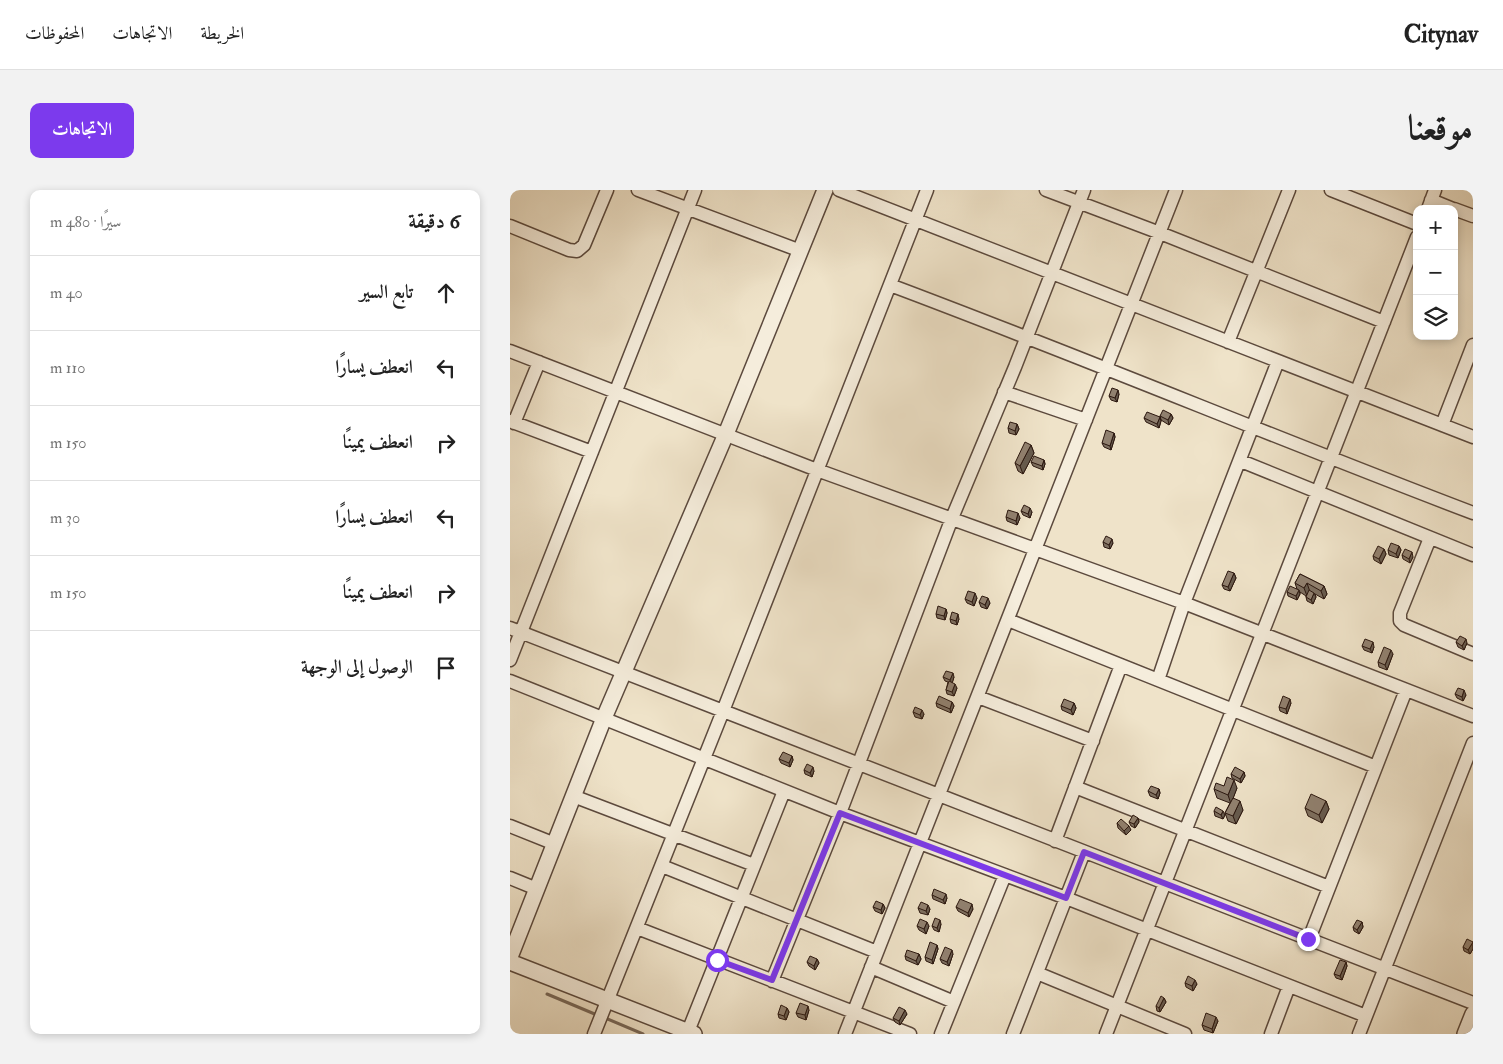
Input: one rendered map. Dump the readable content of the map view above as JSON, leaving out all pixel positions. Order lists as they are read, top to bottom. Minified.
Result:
{"page":{"header":"Citynav","nav":["الخريطة","الاتجاهات","المحفوظات"],"title":"موقعنا","buttons":"الاتجاهات","heading":["6 دقيقة","سيرًا · 480 m"],"map_buttons":["+","−"],"list":[["تابع السير","40 m"],["انعطف يسارًا","110 m"],["انعطف يمينًا","150 m"],["انعطف يسارًا","30 m"],["انعطف يمينًا","150 m"],"الوصول إلى الوجهة"]}}
